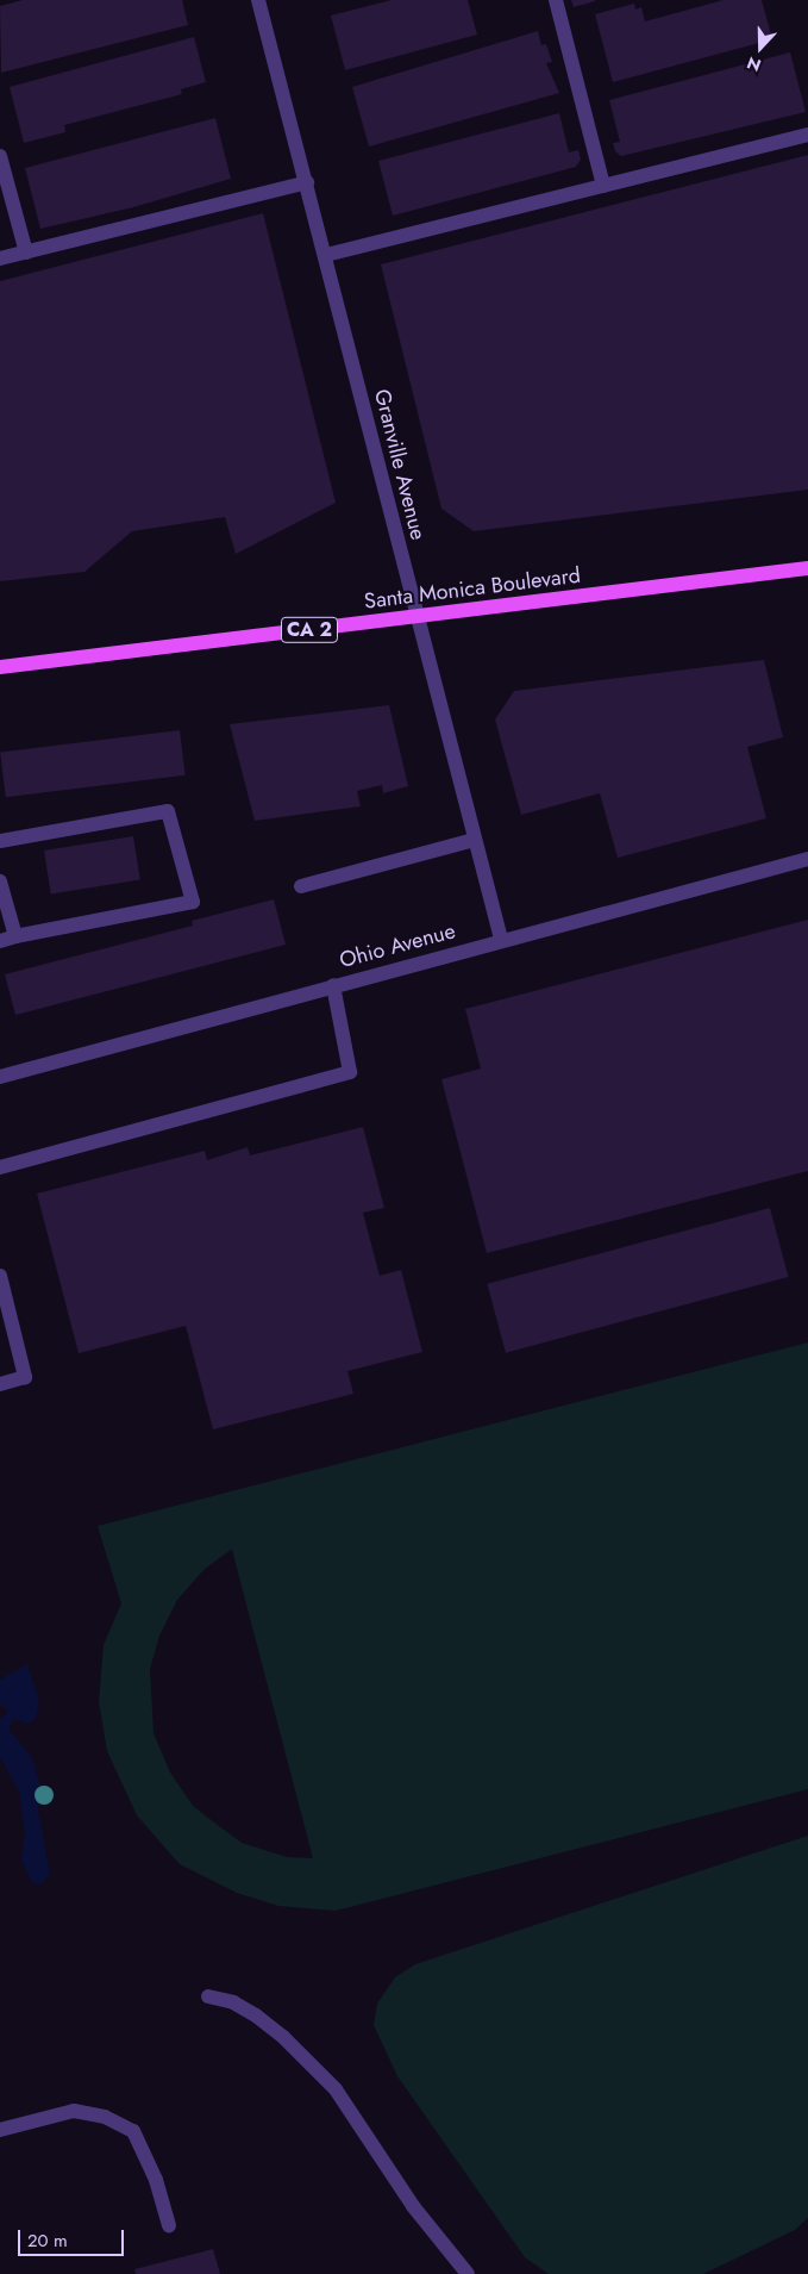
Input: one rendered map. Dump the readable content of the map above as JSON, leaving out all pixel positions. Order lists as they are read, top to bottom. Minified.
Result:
{"streets":{"main road":["Santa Monica Boulevard","CA 2"],"street":["Granville Avenue","Ohio Avenue"]},"crossings":[["Granville Avenue","Santa Monica Boulevard"],["Granville Avenue","Ohio Avenue"]],"scale_bar":"20 m","north":"bottom"}
